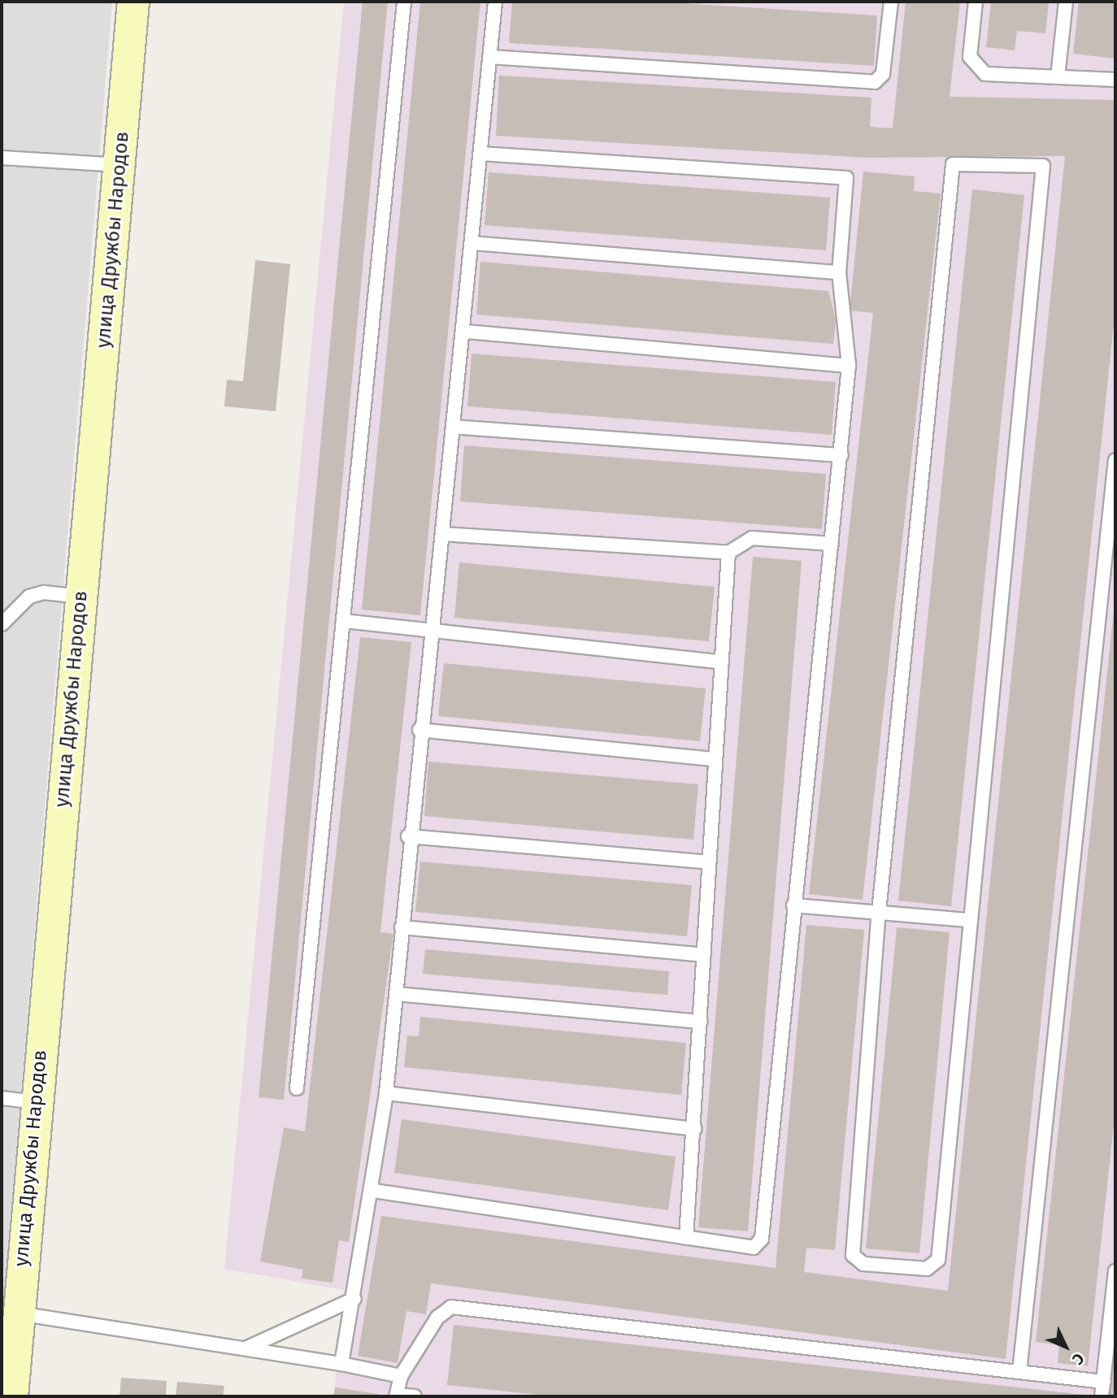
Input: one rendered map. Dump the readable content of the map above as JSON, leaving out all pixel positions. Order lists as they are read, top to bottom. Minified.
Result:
{"streets":{"main road":["улица Дружбы Народов"]},"north":"bottom right"}
